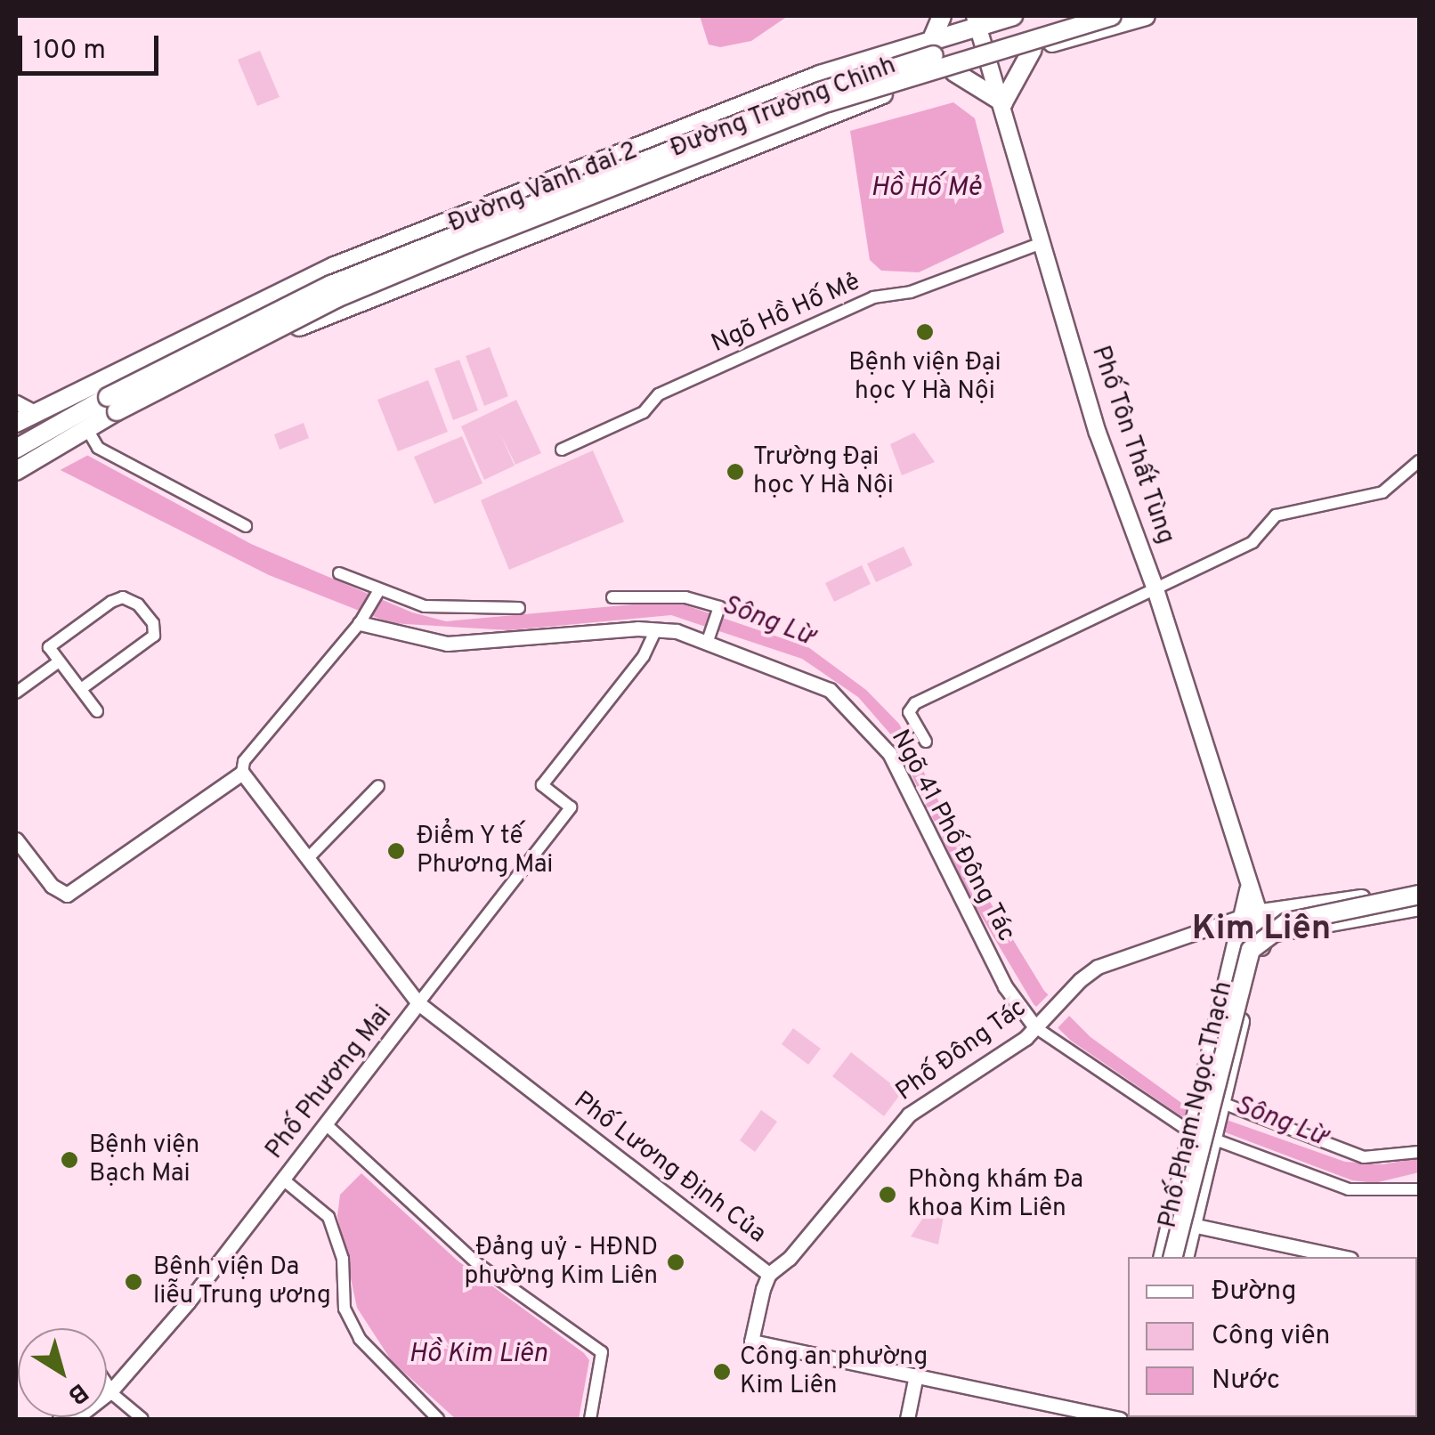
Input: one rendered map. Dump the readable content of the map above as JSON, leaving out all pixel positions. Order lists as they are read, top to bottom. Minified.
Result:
{"streets":{"main road":["Đường Trường Chinh","Đường Vành đai 2","Phố Tôn Thất Tùng","Phố Phạm Ngọc Thạch"],"street":["Ngõ Hồ Hố Mẻ","Ngõ 41 Phố Đông Tác","Phố Đông Tác","Phố Phương Mai","Phố Lương Định Của"]},"crossings":[["Đường Trường Chinh","Phố Tôn Thất Tùng"],["Ngõ Hồ Hố Mẻ","Phố Tôn Thất Tùng"],["Phố Tôn Thất Tùng","Phố Đông Tác"],["Phố Tôn Thất Tùng","Phố Phạm Ngọc Thạch"],["Ngõ 41 Phố Đông Tác","Phố Đông Tác"],["Ngõ 41 Phố Đông Tác","Phố Phương Mai"],["Phố Đông Tác","Phố Phạm Ngọc Thạch"],["Phố Đông Tác","Phố Lương Định Của"],["Phố Phương Mai","Phố Lương Định Của"]],"districts":["Kim Liên"],"water":["Hồ Hố Mẻ","Sông Lừ","Hồ Kim Liên"],"places":["Bệnh viện Đại học Y Hà Nội","Trường Đại học Y Hà Nội","Điểm Y tế Phương Mai","Bệnh viện Bạch Mai","Phòng khám Đa khoa Kim Liên","Đảng uỷ - HĐND phường Kim Liên","Bệnh viện Da liễu Trung ương","Công an phường Kim Liên"],"legend":["Đường","Công viên","Nước"],"scale_bar":"100 m","north":"bottom right"}
